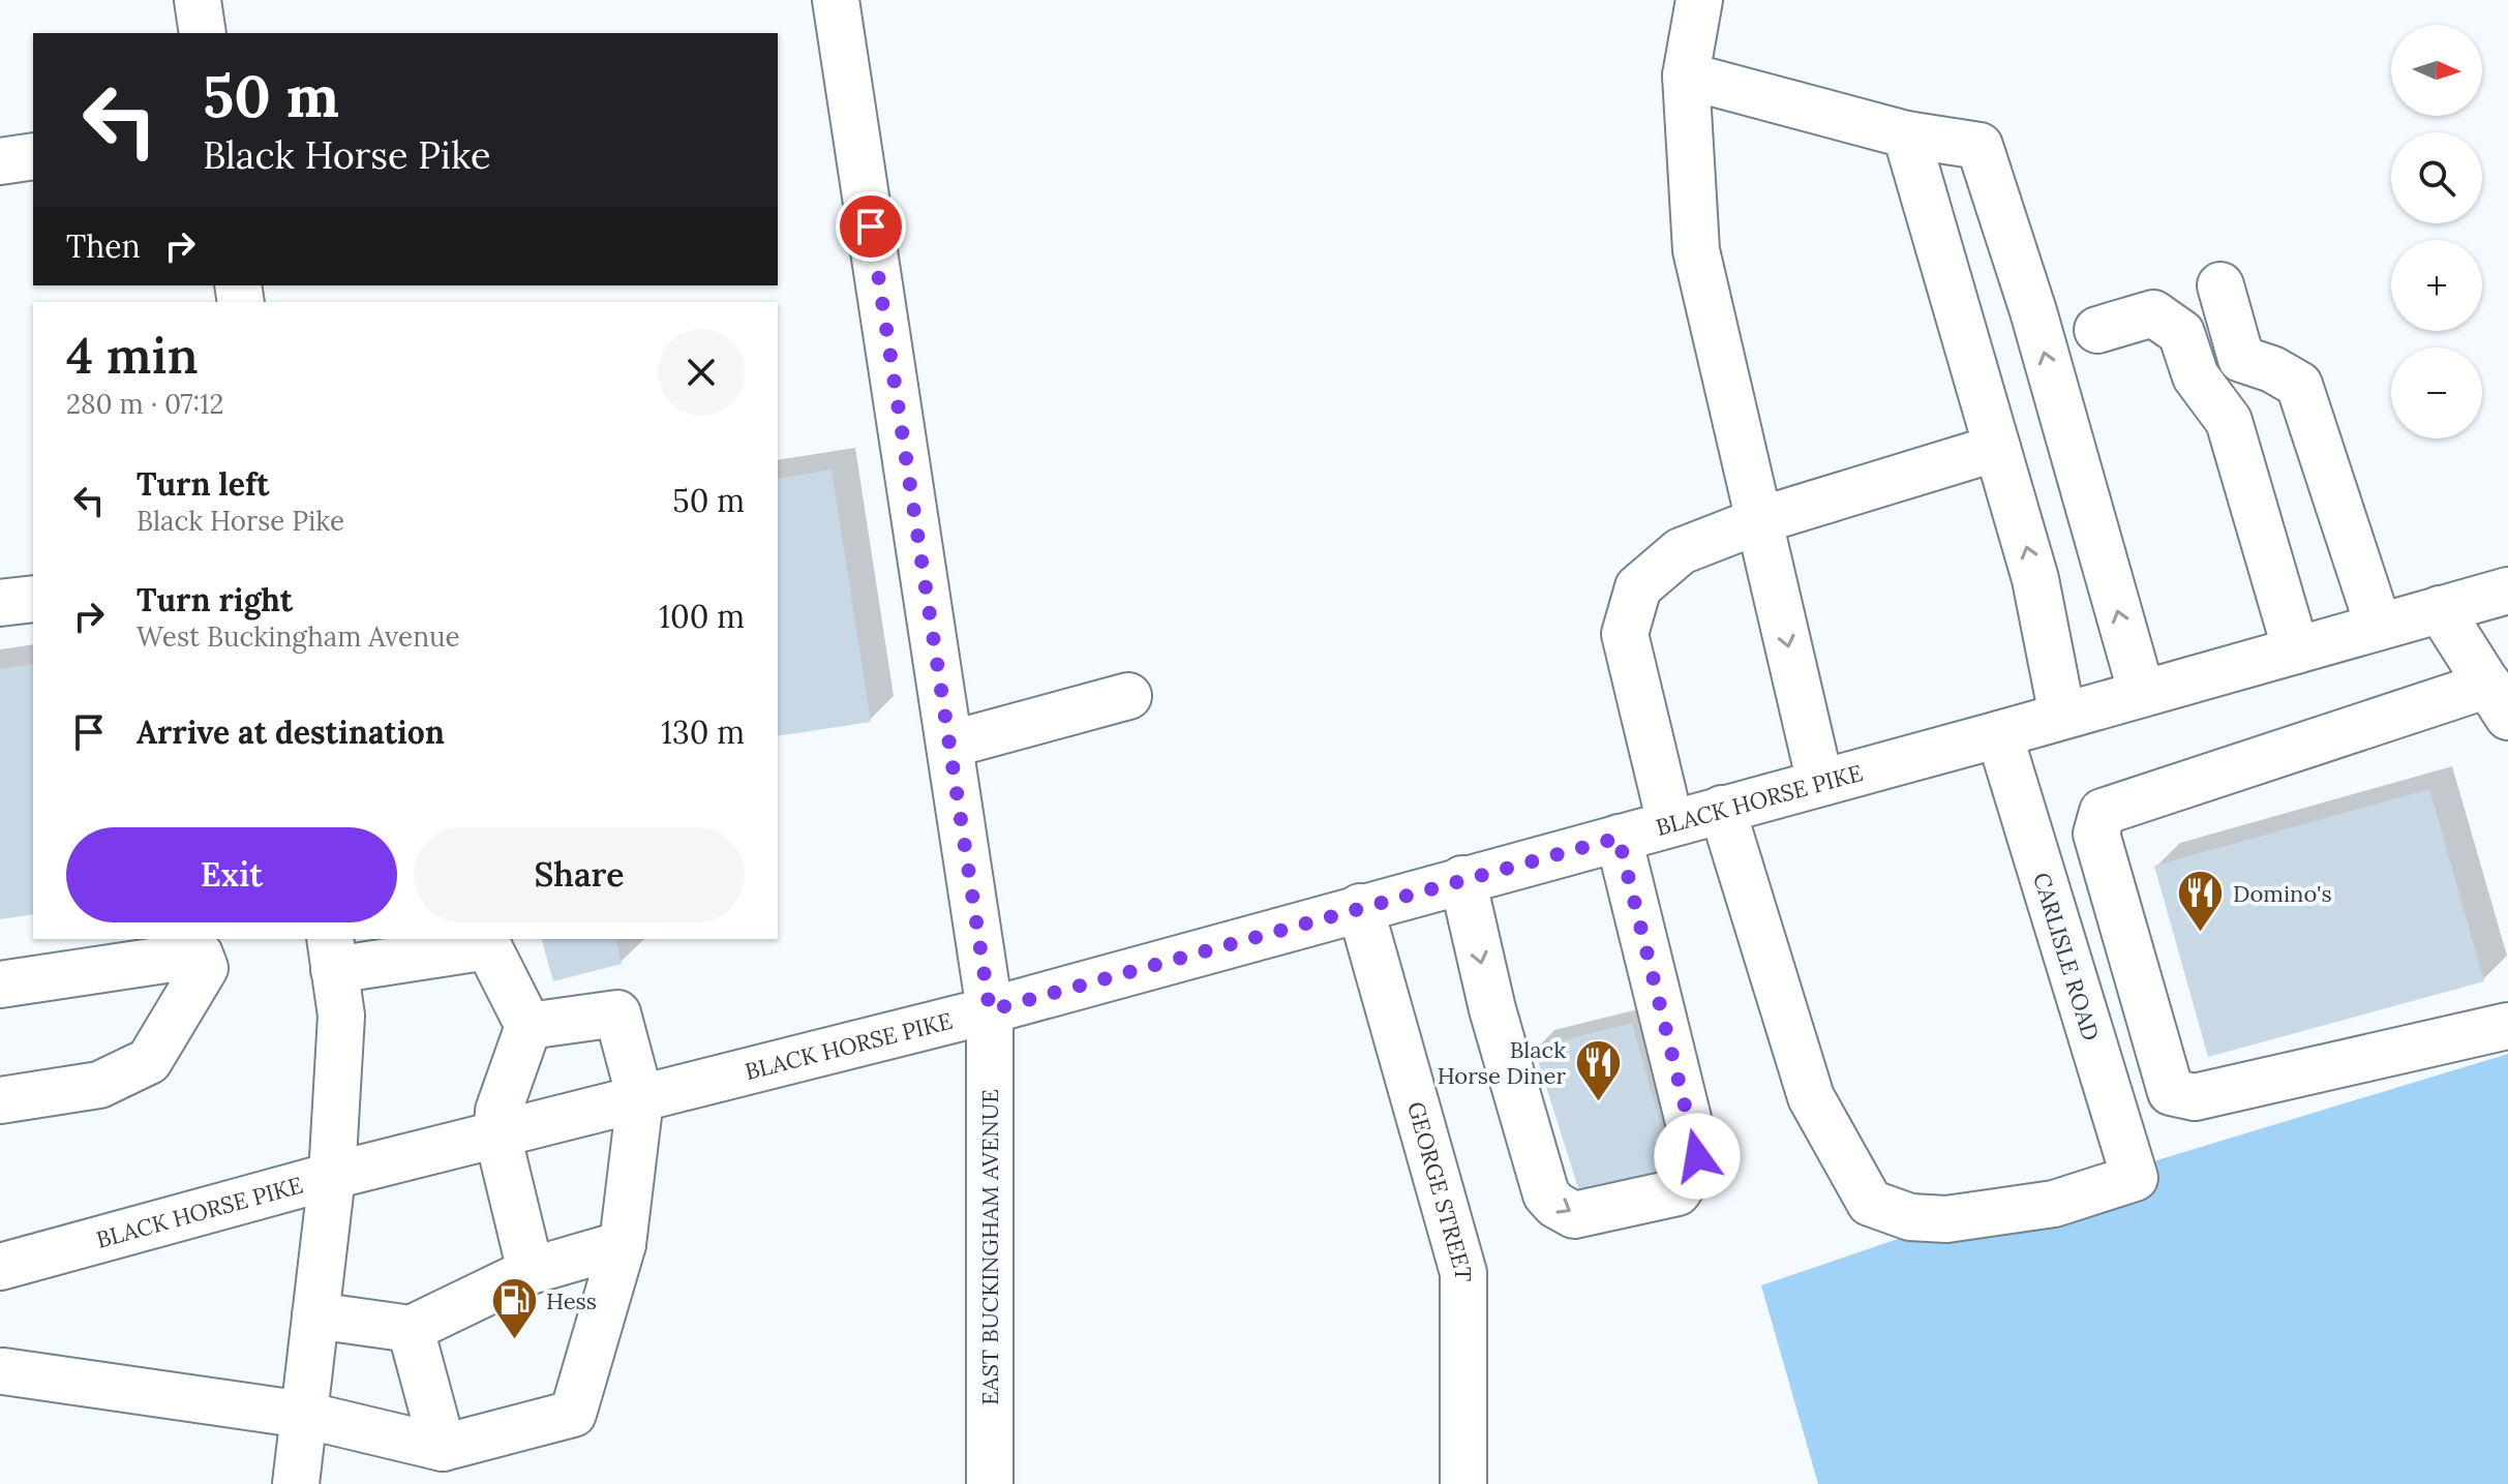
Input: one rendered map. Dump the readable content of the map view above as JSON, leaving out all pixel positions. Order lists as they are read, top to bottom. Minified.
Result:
{"streets":{"main road":["BLACK HORSE PIKE","CARLISLE ROAD","GEORGE STREET","EAST BUCKINGHAM AVENUE"]},"crossings":[["BLACK HORSE PIKE","CARLISLE ROAD"],["BLACK HORSE PIKE","GEORGE STREET"],["BLACK HORSE PIKE","EAST BUCKINGHAM AVENUE"]],"places":{"restaurant":["Domino's","Black Horse Diner"],"fuel station":["Hess"]},"north":"right","page":{"map_buttons":["+","−"],"turn":["50 m","Black Horse Pike"],"then":"Then","heading":["4 min","280 m · 07:12"],"list":[{"name":"Turn left","note":"Black Horse Pike","value":"50 m"},{"name":"Turn right","note":"West Buckingham Avenue","value":"100 m"},{"name":"Arrive at destination","value":"130 m"}],"buttons":["Exit","Share"]}}
